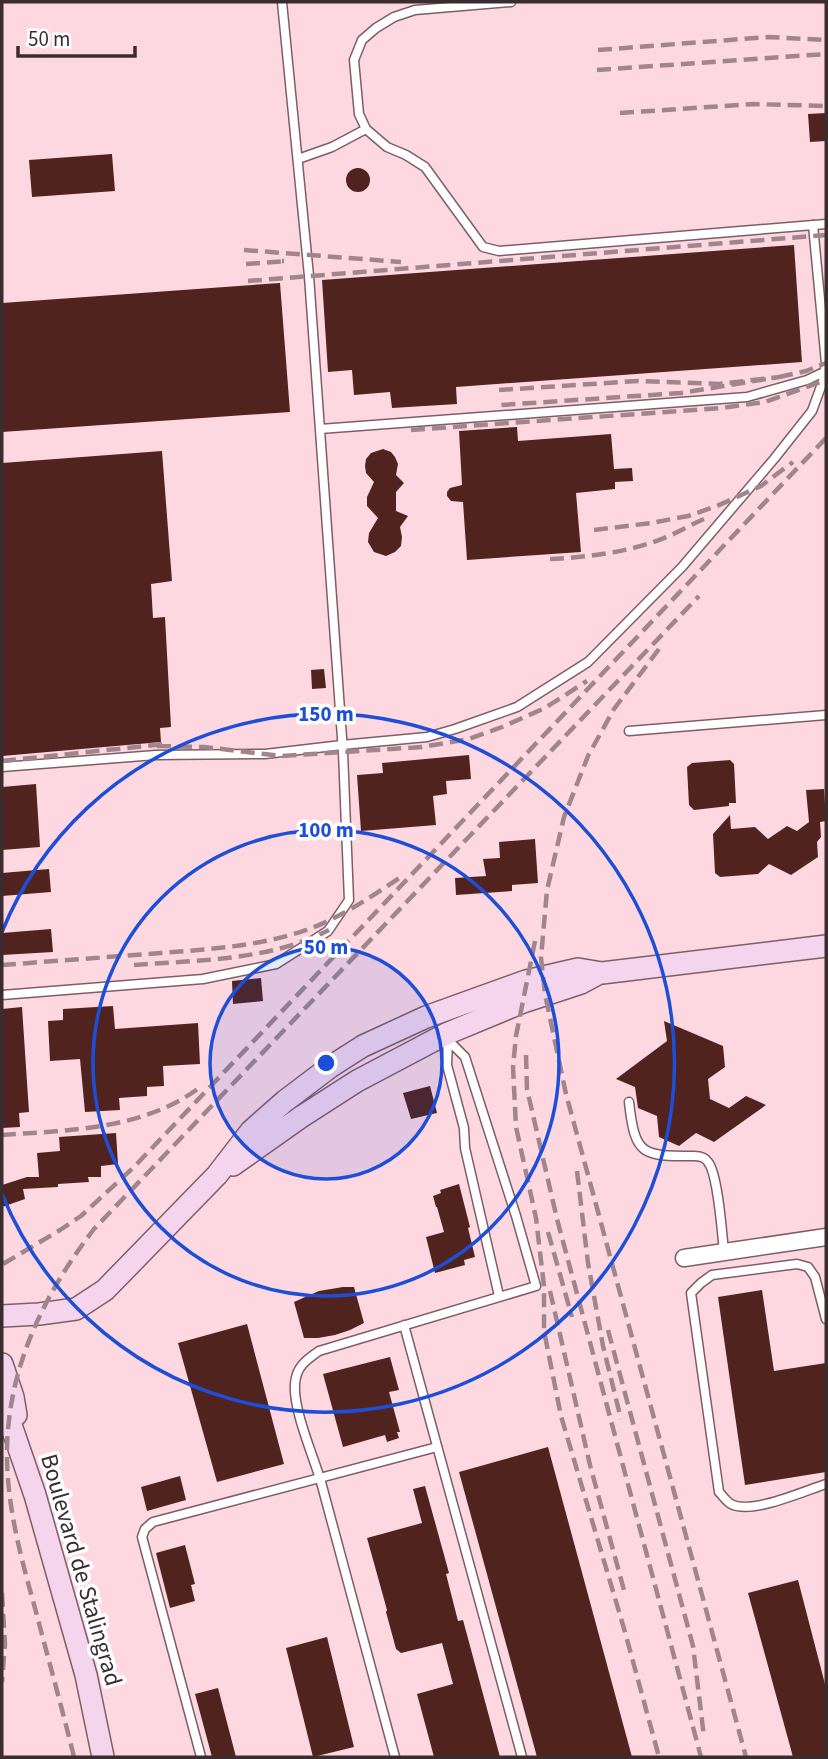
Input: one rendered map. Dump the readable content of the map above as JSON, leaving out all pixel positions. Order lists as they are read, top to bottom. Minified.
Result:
{"streets":{"main road":["Boulevard de Stalingrad"]},"scale_bar":"50 m","rings":["150 m","100 m","50 m"]}
